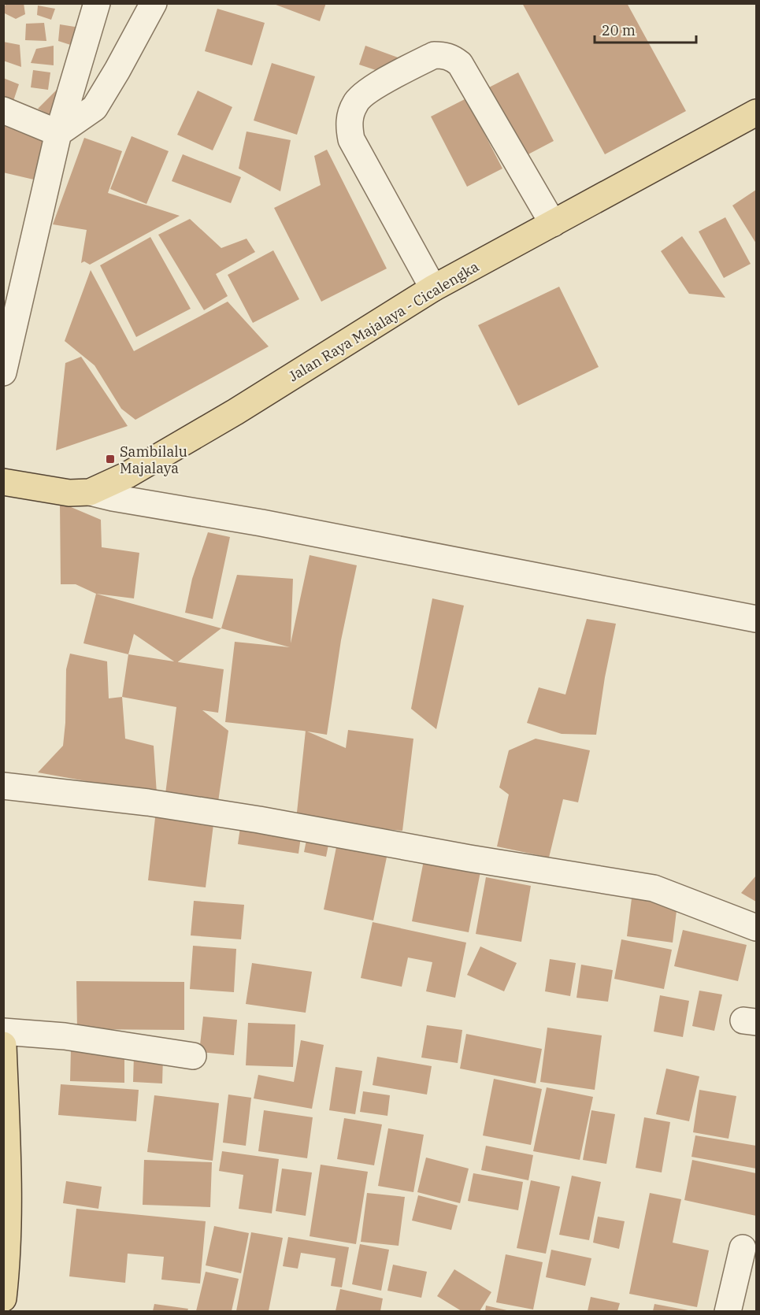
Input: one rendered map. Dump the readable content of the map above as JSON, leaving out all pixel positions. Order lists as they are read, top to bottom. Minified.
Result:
{"streets":{"main road":["Jalan Raya Majalaya - Cicalengka"]},"places":{"transit":["Sambilalu Majalaya"]},"scale_bar":"20 m"}
